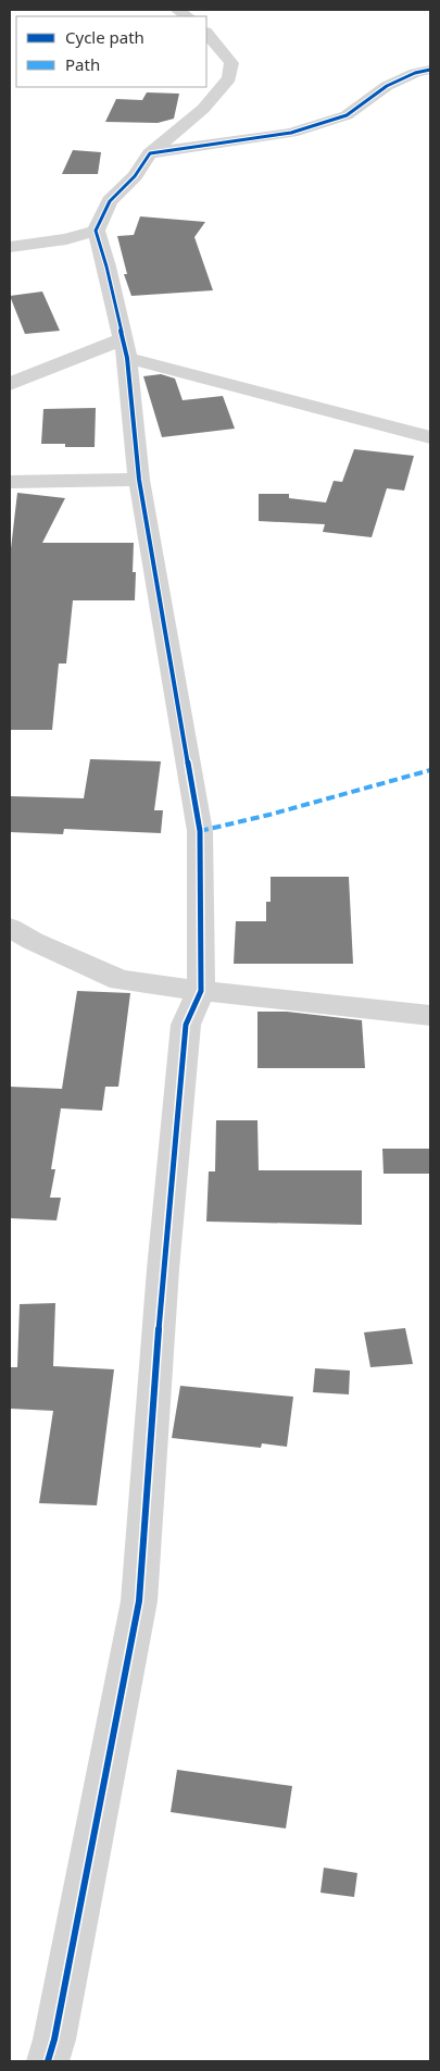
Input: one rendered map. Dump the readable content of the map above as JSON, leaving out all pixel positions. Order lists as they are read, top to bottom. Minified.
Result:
{"legend":["Cycle path","Path"]}
